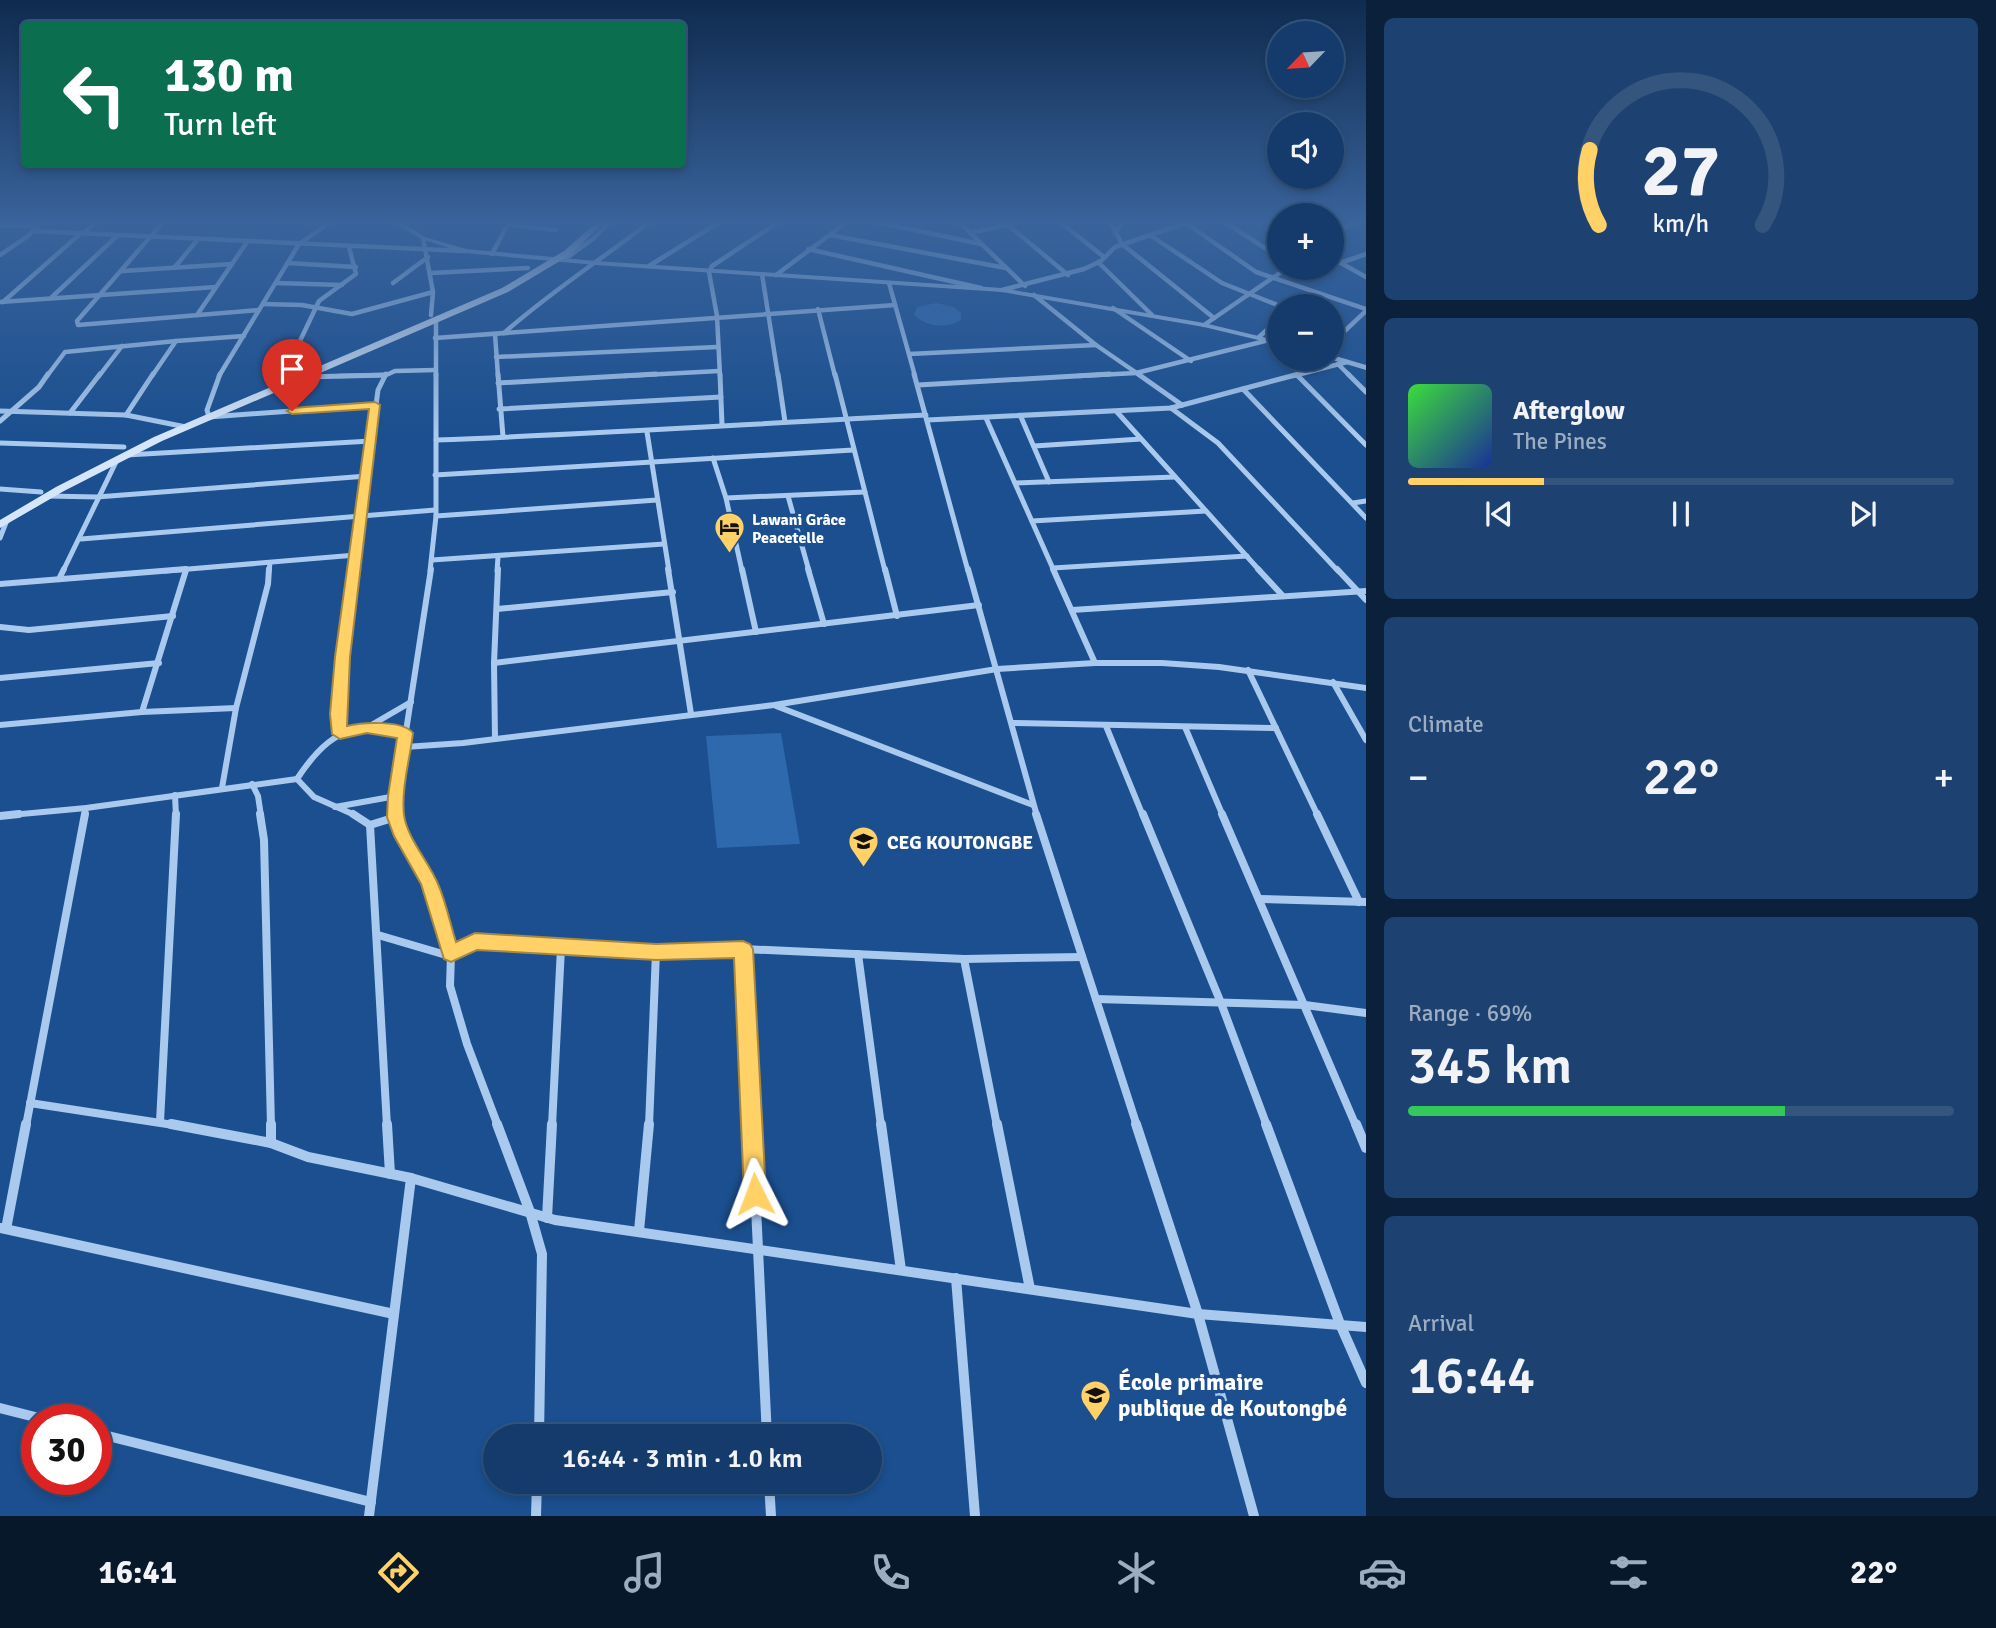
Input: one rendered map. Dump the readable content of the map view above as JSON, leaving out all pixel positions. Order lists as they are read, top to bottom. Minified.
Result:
{"places":{"hotel":["Lawani Grâce Peacetelle"],"school or university":["CEG KOUTONGBE","École primaire publique de Koutongbé"]},"north":"bottom left","page":{"map_buttons":["+","−"],"turn":["130 m","Turn left"],"song":["Afterglow","The Pines"],"tile":["Climate",["Range · 69%","345 km"],["Arrival","16:44"]],"heat":["−","22°","+"],"limit":"30","trip":"16:44 · 3 min · 1.0 km","tabs":["16:41","22°"],"gauge":["27","km/h"]}}
